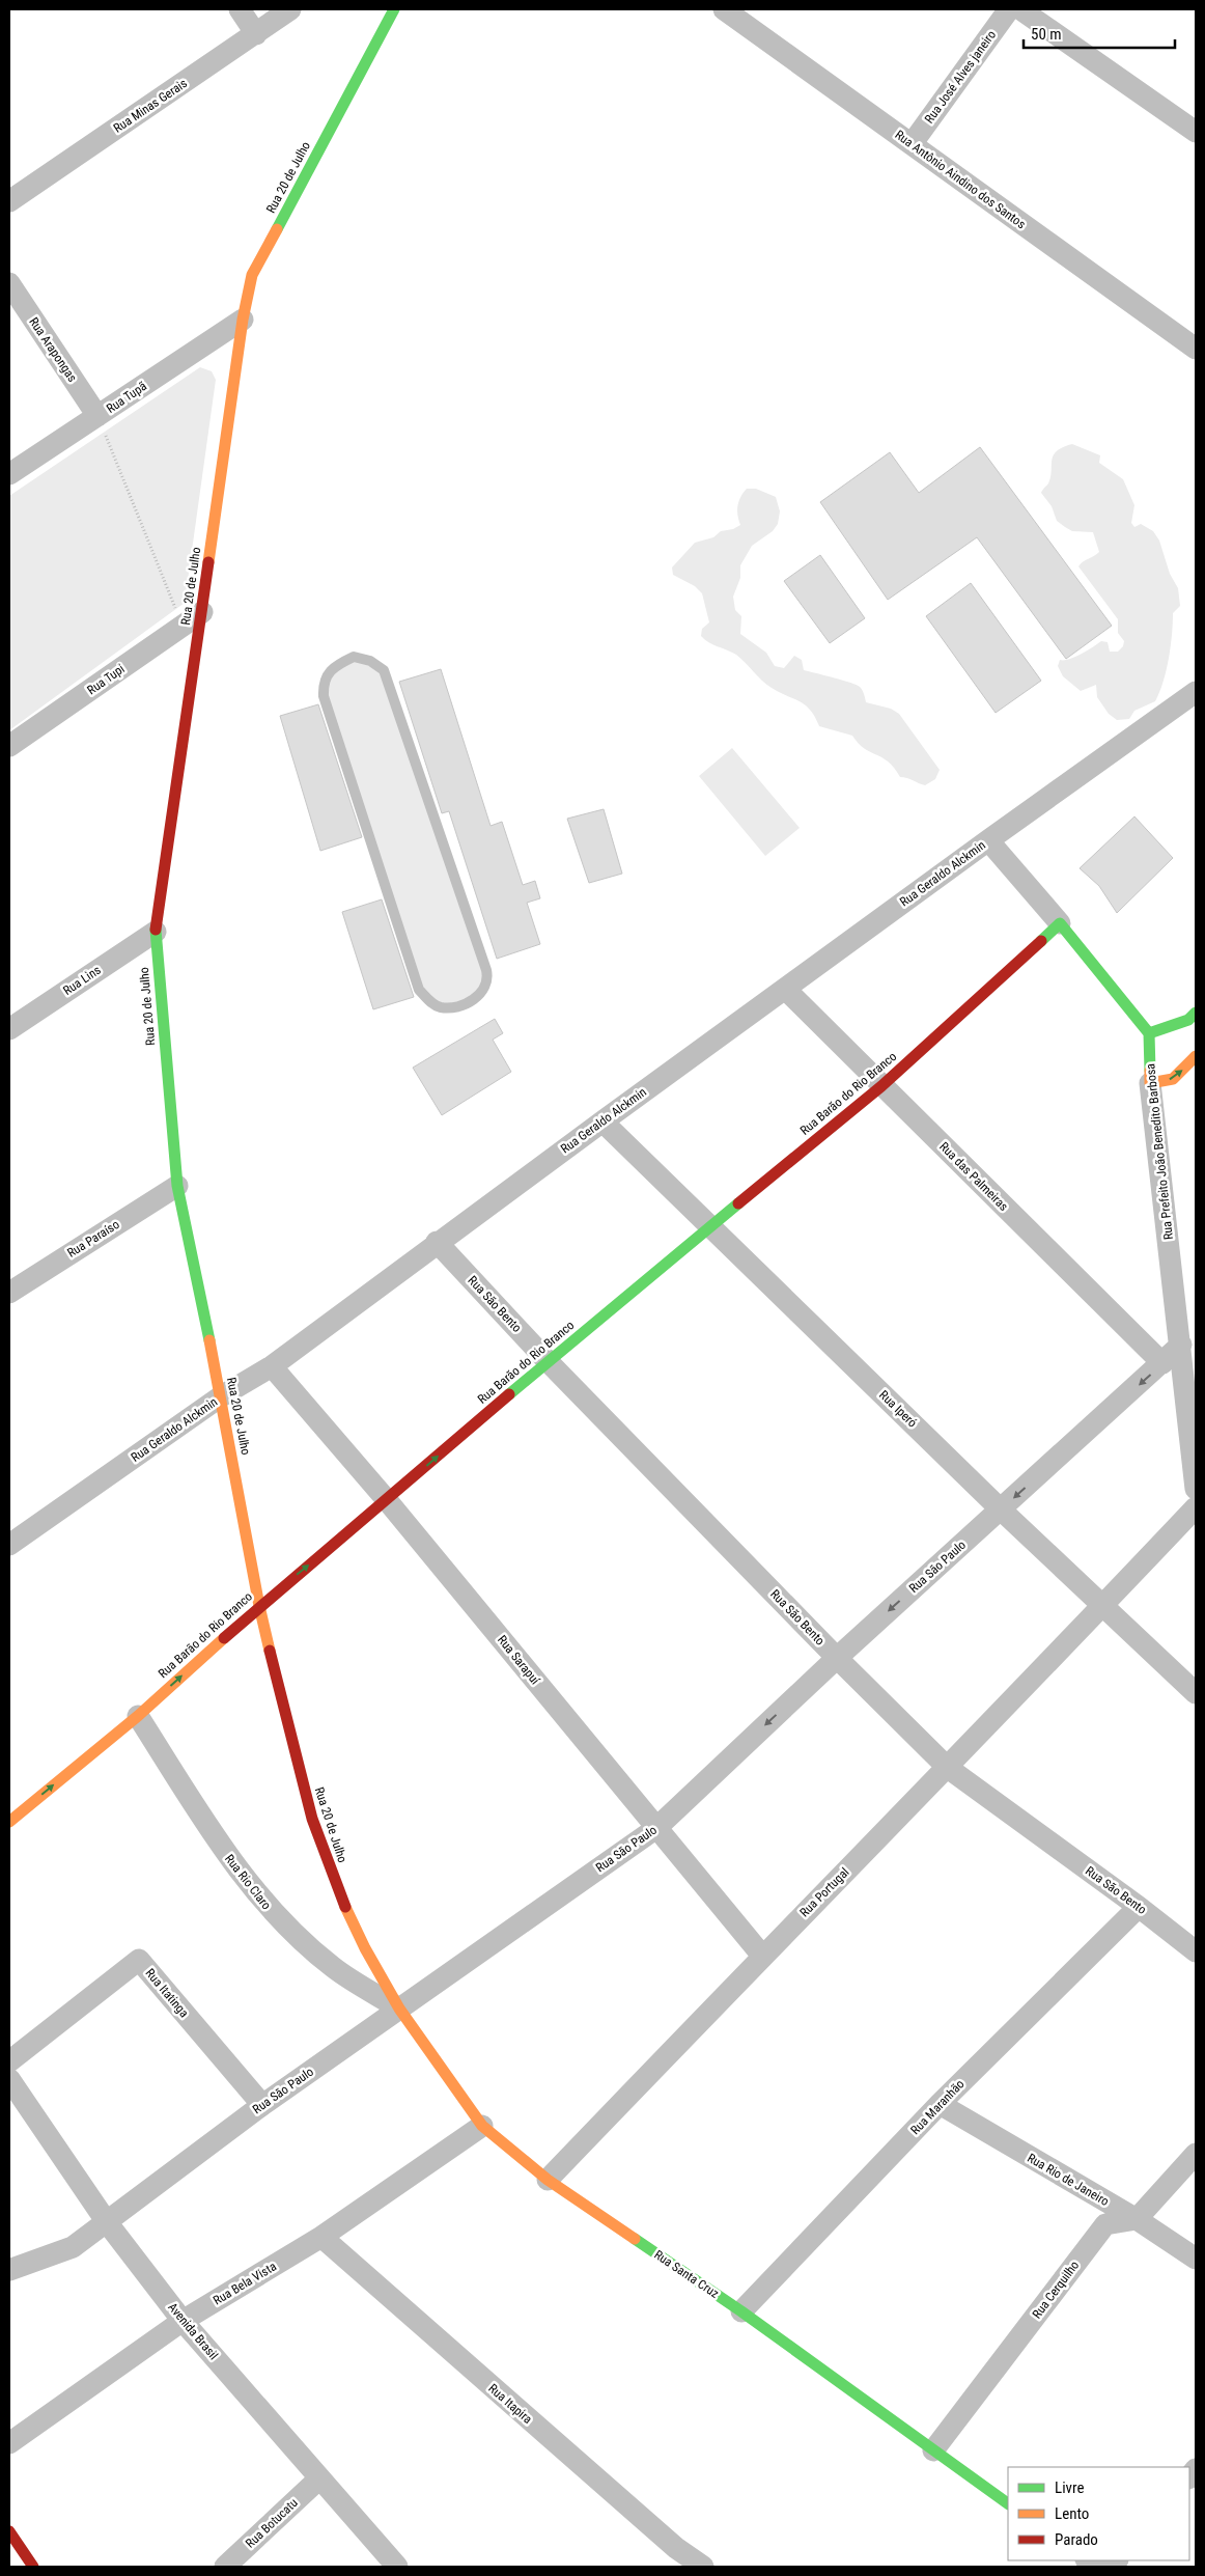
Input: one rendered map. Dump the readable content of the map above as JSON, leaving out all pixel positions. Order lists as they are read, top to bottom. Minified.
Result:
{"streets":{"street":["Rua José Alves janeiro","Rua Minas Gerais","Rua 20 de Julho","Rua Antônio Aindino dos Santos","Rua Arapongas","Rua Tupã","Rua Tupi","Rua Geraldo Alckmin","Rua Lins","Rua Barão do Rio Branco","Rua Prefeito João Benedito Barbosa","Rua das Palmeiras","Rua Paraíso","Rua São Bento","Rua Iperó","Rua São Paulo","Rua Sarapuí","Rua Rio Claro","Rua Portugal","Rua Itatinga","Rua Maranhão","Rua Rio de Janeiro","Rua Santa Cruz","Rua Bela Vista","Rua Cerquilho","Avenida Brasil","Rua Itapira","Rua Botucatu"]},"crossings":[["Rua José Alves janeiro","Rua Antônio Aindino dos Santos"],["Rua 20 de Julho","Rua Tupã"],["Rua 20 de Julho","Rua Tupi"],["Rua 20 de Julho","Rua Geraldo Alckmin"],["Rua 20 de Julho","Rua Lins"],["Rua 20 de Julho","Rua Barão do Rio Branco"],["Rua 20 de Julho","Rua Paraíso"],["Rua 20 de Julho","Rua São Paulo"],["Rua 20 de Julho","Rua Rio Claro"],["Rua 20 de Julho","Rua Santa Cruz"],["Rua Arapongas","Rua Tupã"],["Rua Geraldo Alckmin","Rua das Palmeiras"],["Rua Geraldo Alckmin","Rua São Bento"],["Rua Geraldo Alckmin","Rua Iperó"],["Rua Geraldo Alckmin","Rua Sarapuí"],["Rua Barão do Rio Branco","Rua das Palmeiras"],["Rua Barão do Rio Branco","Rua São Bento"],["Rua Barão do Rio Branco","Rua Iperó"],["Rua Barão do Rio Branco","Rua Sarapuí"],["Rua Barão do Rio Branco","Rua Rio Claro"],["Rua Prefeito João Benedito Barbosa","Rua São Paulo"],["Rua das Palmeiras","Rua São Paulo"],["Rua São Bento","Rua São Paulo"],["Rua São Bento","Rua Portugal"],["Rua São Bento","Rua Maranhão"],["Rua Iperó","Rua São Paulo"],["Rua Iperó","Rua Portugal"],["Rua São Paulo","Rua Sarapuí"],["Rua São Paulo","Rua Rio Claro"],["Rua São Paulo","Rua Itatinga"],["Rua São Paulo","Rua Santa Cruz"],["Rua São Paulo","Avenida Brasil"],["Rua Sarapuí","Rua Portugal"],["Rua Rio Claro","Rua Santa Cruz"],["Rua Portugal","Rua Santa Cruz"],["Rua Maranhão","Rua Rio de Janeiro"],["Rua Maranhão","Rua Santa Cruz"],["Rua Rio de Janeiro","Rua Cerquilho"],["Rua Santa Cruz","Rua Bela Vista"],["Rua Santa Cruz","Rua Cerquilho"],["Rua Bela Vista","Avenida Brasil"],["Rua Bela Vista","Rua Itapira"],["Avenida Brasil","Rua Botucatu"]],"one_way":["Rua Barão do Rio Branco","Rua São Paulo"],"legend":["Livre","Lento","Parado"],"scale_bar":"50 m"}
